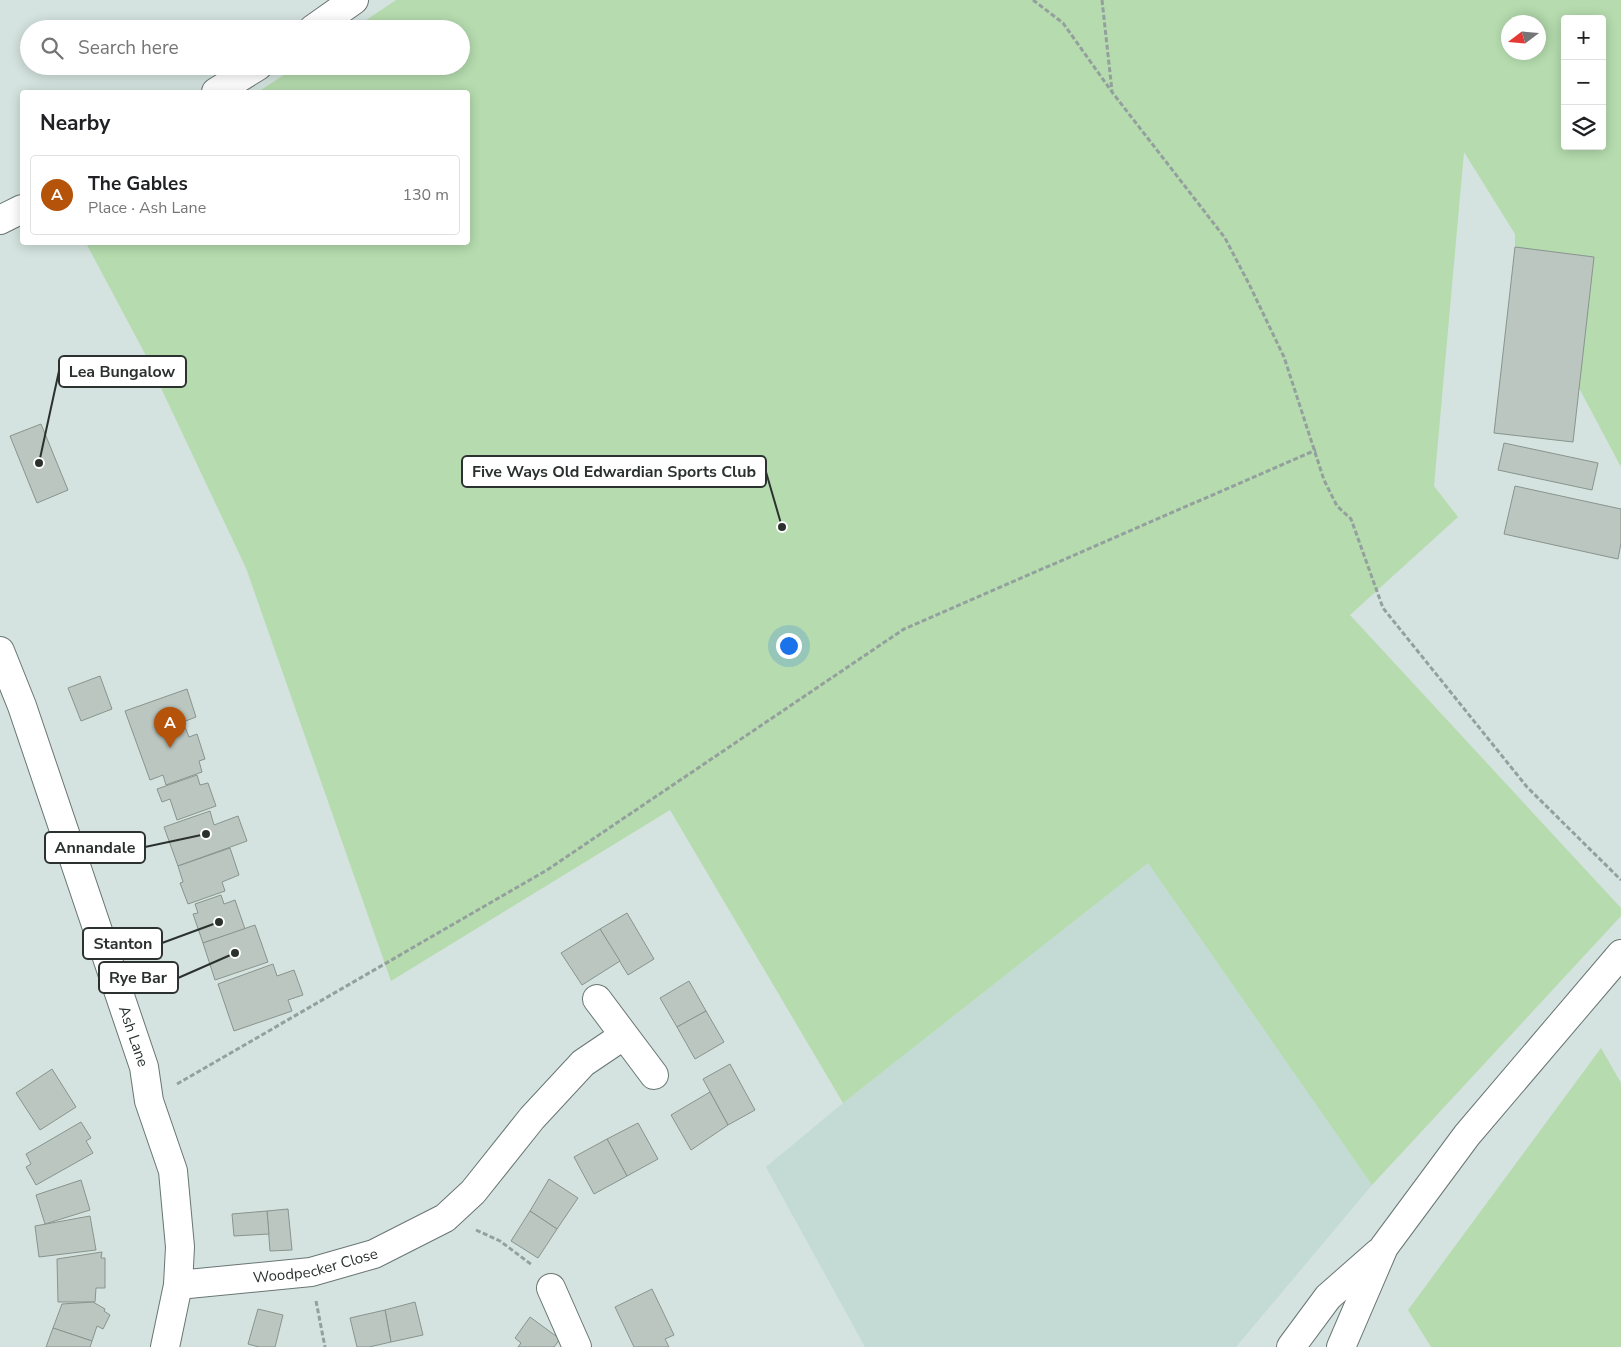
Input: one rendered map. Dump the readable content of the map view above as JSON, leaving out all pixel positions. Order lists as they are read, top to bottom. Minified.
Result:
{"streets":{"main road":["Ash Lane","Woodpecker Close"]},"crossings":[["Ash Lane","Woodpecker Close"]],"places":["Lea Bungalow","Five Ways Old Edwardian Sports Club","Annandale","Stanton","Rye Bar"],"north":"left","page":{"map_buttons":["+","−"],"search":"Search here","heading":"Nearby","list":[{"mark":"A","name":"The Gables","note":"Place · Ash Lane","value":"130 m"}],"pins":"A"}}
